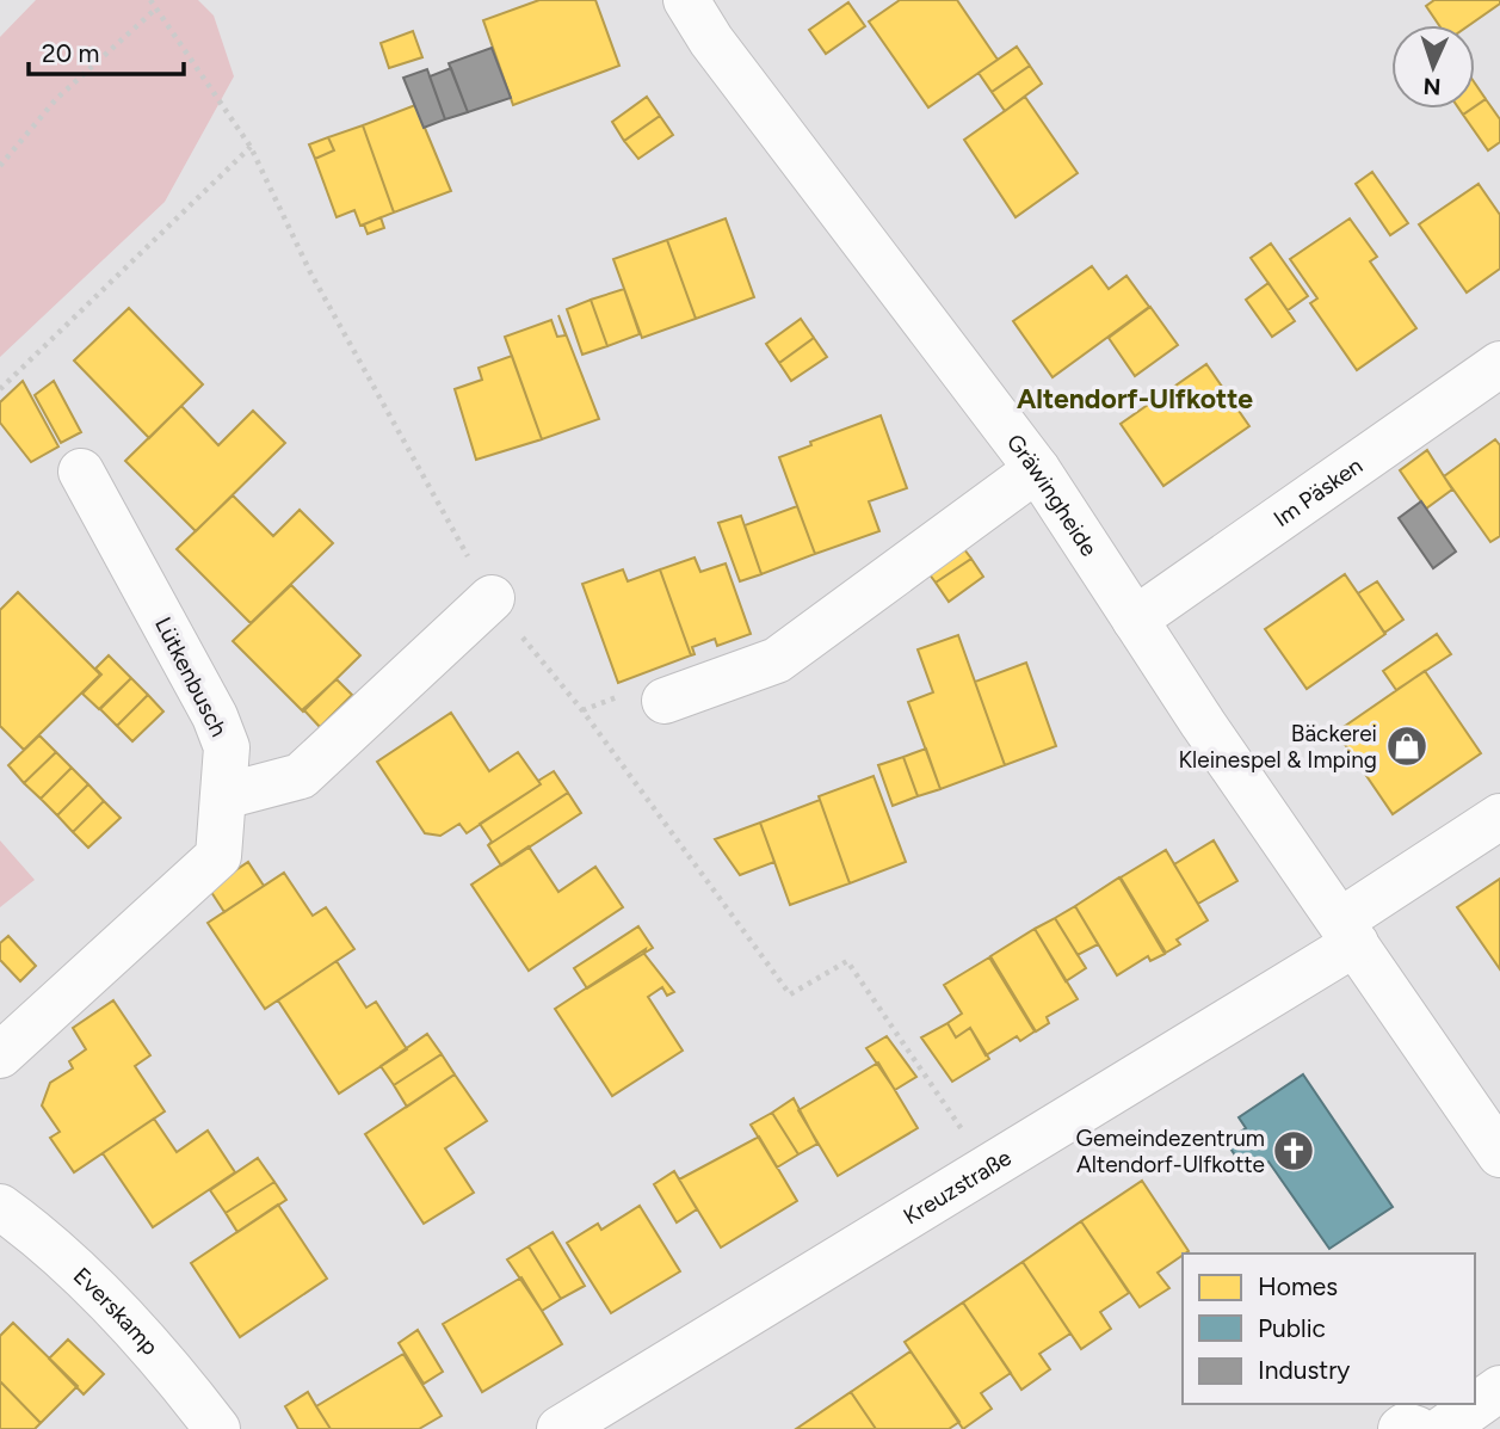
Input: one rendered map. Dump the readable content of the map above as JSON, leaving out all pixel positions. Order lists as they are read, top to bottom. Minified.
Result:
{"streets":{"street":["Im Päsken","Gräwingheide","Lütkenbusch","Kreuzstraße","Everskamp"]},"crossings":[["Im Päsken","Gräwingheide"],["Gräwingheide","Kreuzstraße"]],"districts":["Altendorf-Ulfkotte"],"places":{"shop":["Bäckerei Kleinespel & Imping"],"church":["Gemeindezentrum Altendorf-Ulfkotte"]},"legend":["Homes","Public","Industry"],"scale_bar":"20 m","north":"bottom"}
